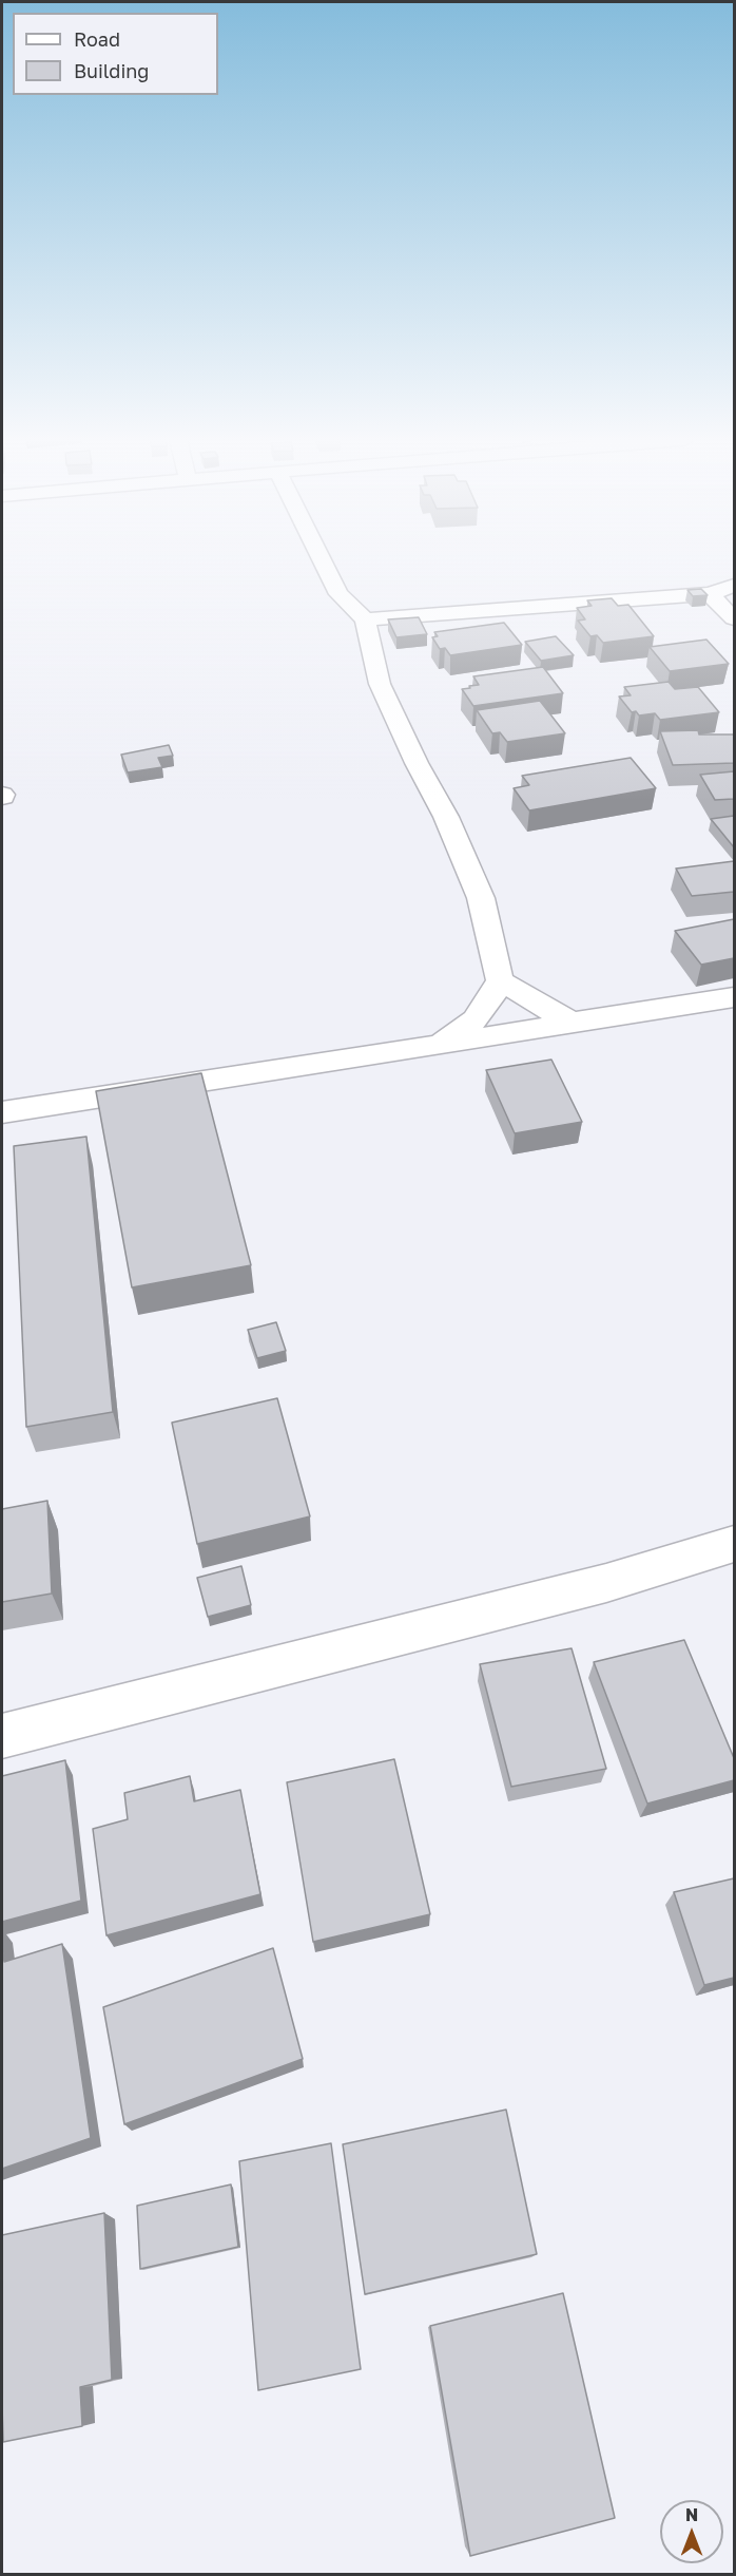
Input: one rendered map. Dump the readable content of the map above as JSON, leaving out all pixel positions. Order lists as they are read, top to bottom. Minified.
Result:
{"legend":["Road","Building"],"north":"top"}
